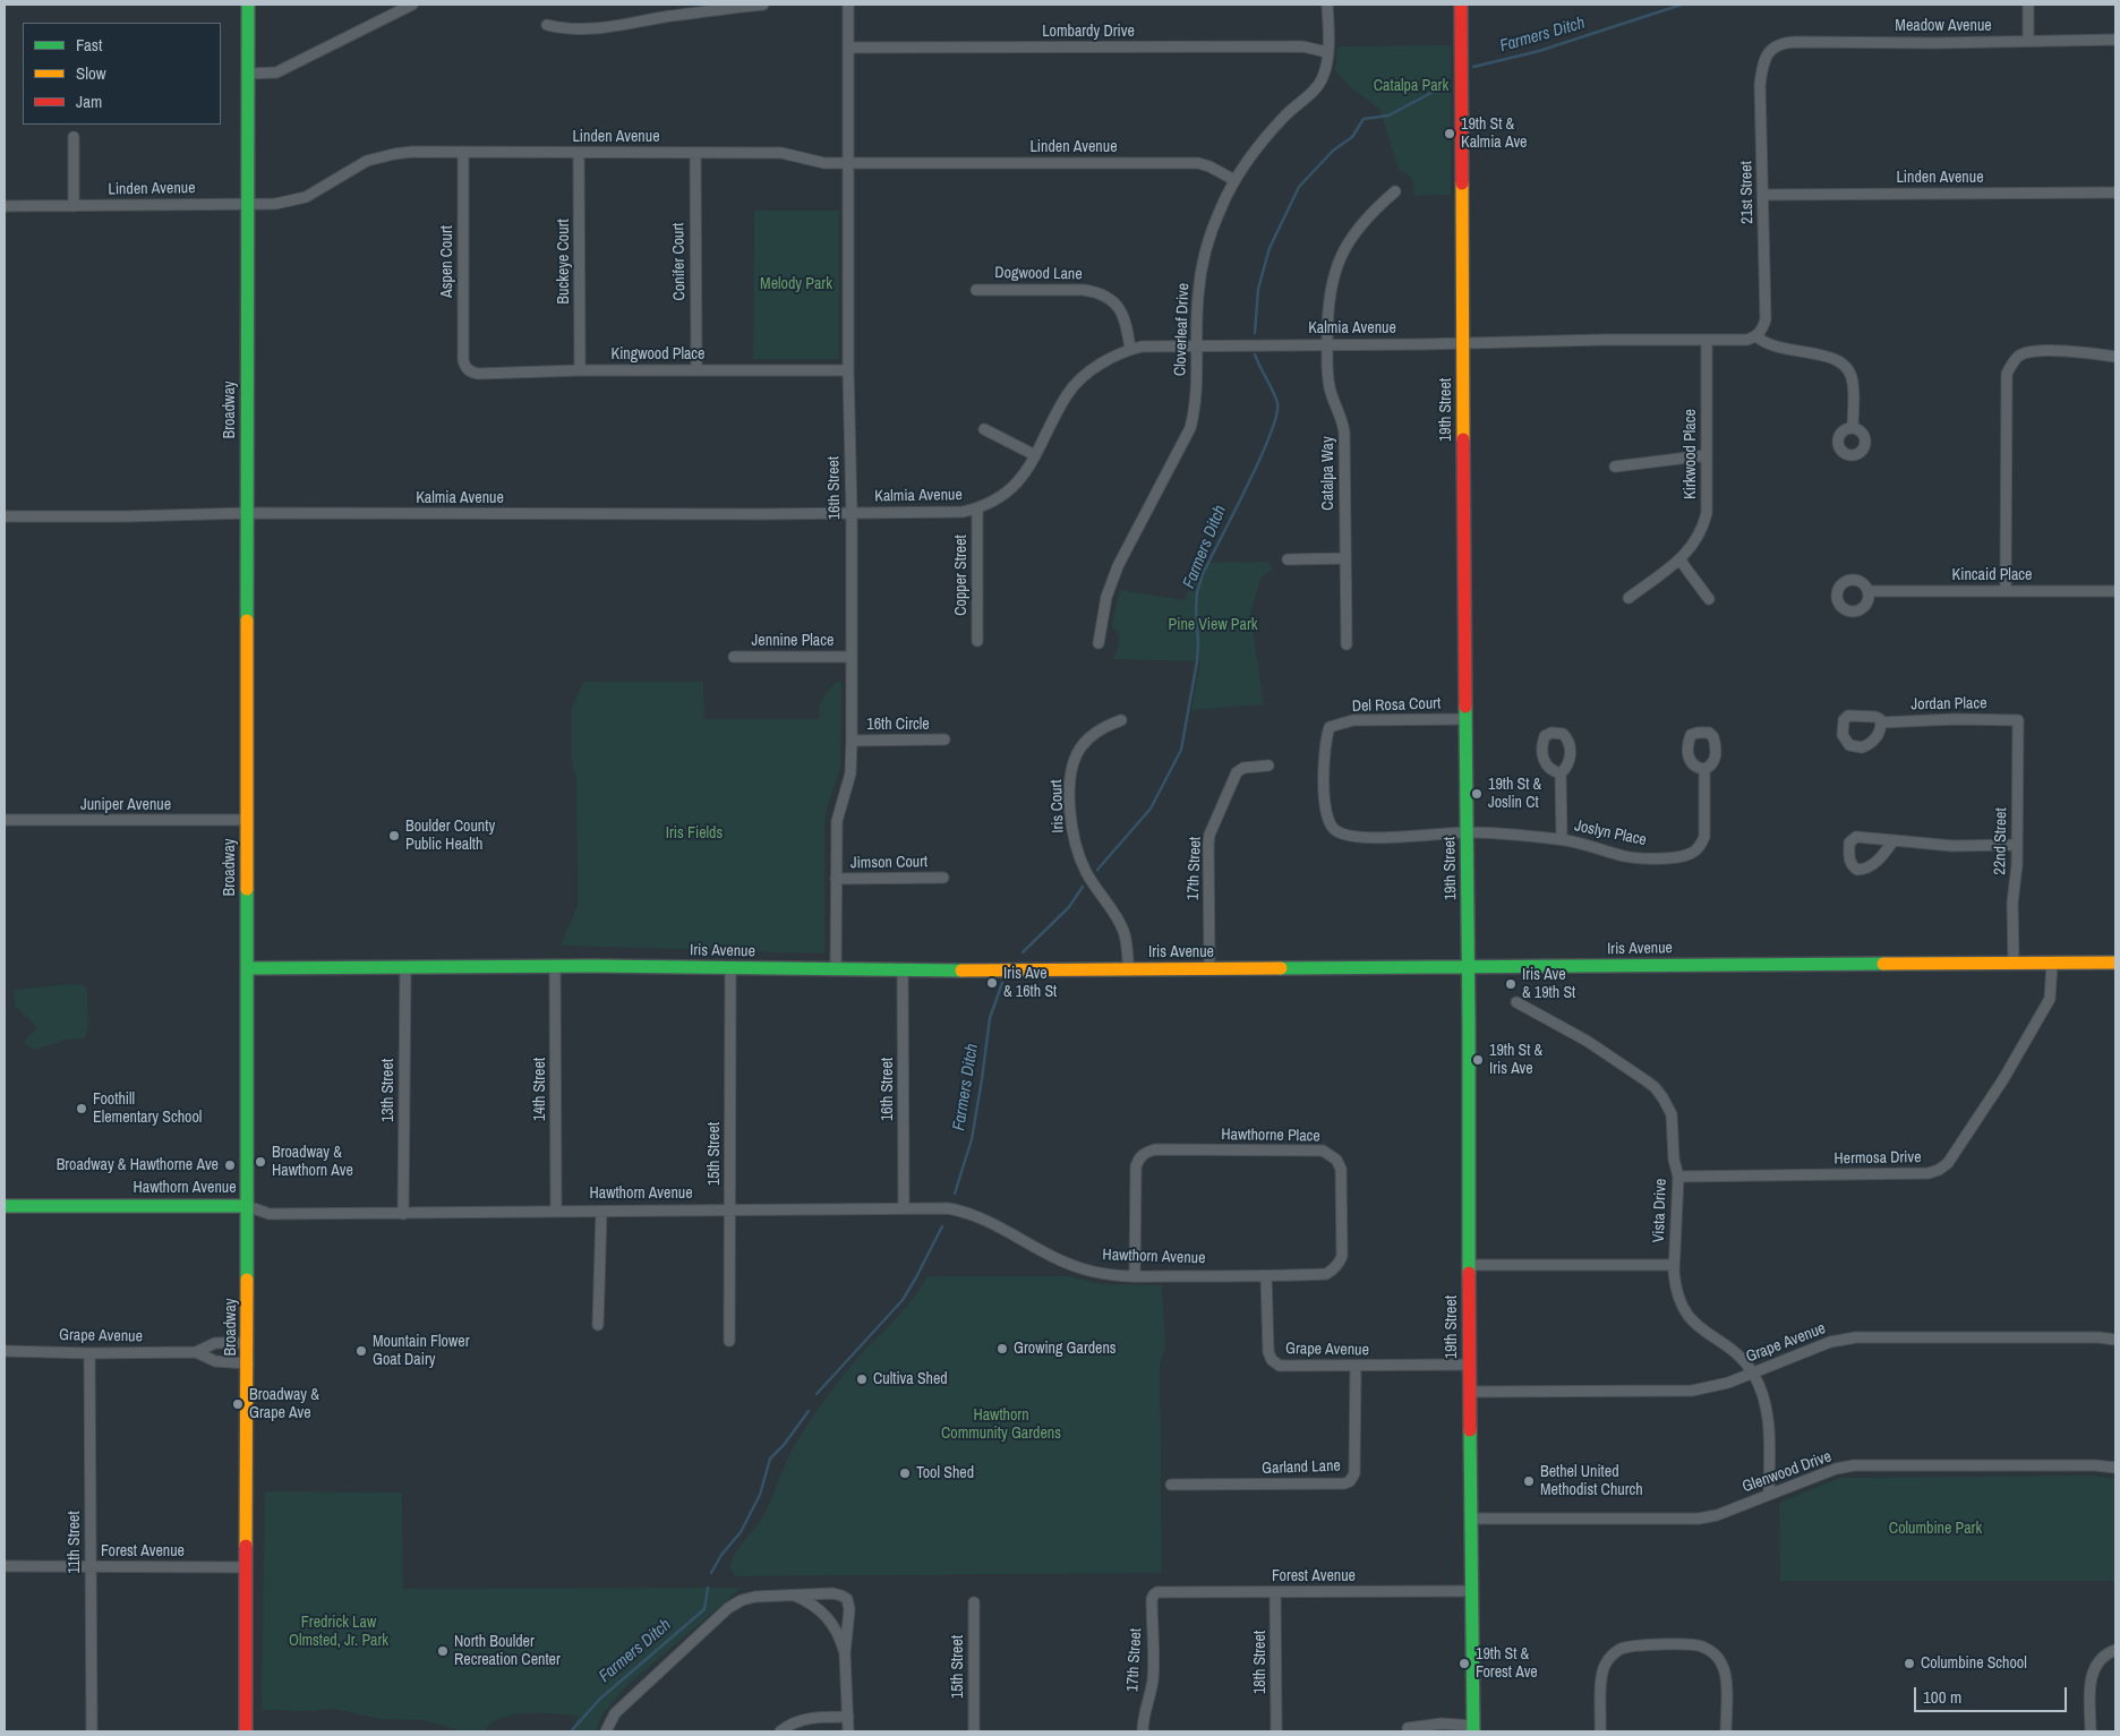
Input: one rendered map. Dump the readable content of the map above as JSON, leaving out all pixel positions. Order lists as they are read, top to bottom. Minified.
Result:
{"streets":{"main road":["Broadway","19th Street","Iris Avenue","Hawthorn Avenue"],"street":["Meadow Avenue","Lombardy Drive","Linden Avenue","21st Street","Aspen Court","Buckeye Court","Conifer Court","Dogwood Lane","Kalmia Avenue","Cloverleaf Drive","Kingwood Place","Kirkwood Place","Catalpa Way","16th Street","Copper Street","Kincaid Place","Jennine Place","Jordan Place","Del Rosa Court","16th Circle","Juniper Avenue","Iris Court","Joslyn Place","22nd Street","Jimson Court","17th Street","14th Street","13th Street","Hawthorne Place","15th Street","Hermosa Drive","Vista Drive","Grape Avenue","Garland Lane","Glenwood Drive","11th Street","Forest Avenue","18th Street"]},"crossings":[["Meadow Avenue","21st Street"],["Lombardy Drive","Cloverleaf Drive"],["Lombardy Drive","16th Street"],["Linden Avenue","21st Street"],["Linden Avenue","Aspen Court"],["Linden Avenue","Buckeye Court"],["Linden Avenue","Conifer Court"],["Linden Avenue","Cloverleaf Drive"],["Linden Avenue","Broadway"],["Linden Avenue","16th Street"],["21st Street","Kalmia Avenue"],["Aspen Court","Kingwood Place"],["Buckeye Court","Kingwood Place"],["Conifer Court","Kingwood Place"],["Dogwood Lane","Kalmia Avenue"],["Kalmia Avenue","Cloverleaf Drive"],["Kalmia Avenue","Broadway"],["Kalmia Avenue","19th Street"],["Kalmia Avenue","Kirkwood Place"],["Kalmia Avenue","Catalpa Way"],["Kalmia Avenue","16th Street"],["Kalmia Avenue","Copper Street"],["Kingwood Place","16th Street"],["Broadway","Juniper Avenue"],["Broadway","Iris Avenue"],["Broadway","Hawthorn Avenue"],["Broadway","Grape Avenue"],["Broadway","Forest Avenue"],["19th Street","Del Rosa Court"],["19th Street","Joslyn Place"],["19th Street","Iris Avenue"],["19th Street","Vista Drive"],["19th Street","Grape Avenue"],["19th Street","Glenwood Drive"],["19th Street","Forest Avenue"],["16th Street","Jennine Place"],["16th Street","16th Circle"],["16th Street","Jimson Court"],["16th Street","Iris Avenue"],["16th Street","Hawthorn Avenue"],["Jordan Place","22nd Street"],["Del Rosa Court","Joslyn Place"],["Iris Court","Iris Avenue"],["22nd Street","Iris Avenue"],["17th Street","Iris Avenue"],["17th Street","Forest Avenue"],["Iris Avenue","14th Street"],["Iris Avenue","13th Street"],["Iris Avenue","15th Street"],["Iris Avenue","Hermosa Drive"],["14th Street","Hawthorn Avenue"],["13th Street","Hawthorn Avenue"],["Hawthorne Place","Hawthorn Avenue"],["Hawthorne Place","Grape Avenue"],["15th Street","Hawthorn Avenue"],["Hermosa Drive","Vista Drive"],["Hawthorn Avenue","Grape Avenue"],["Grape Avenue","Garland Lane"],["Grape Avenue","11th Street"],["11th Street","Forest Avenue"],["Forest Avenue","18th Street"]],"water":["Farmers Ditch"],"parks":["Catalpa Park","Melody Park","Pine View Park","Iris Fields","Hawthorn Community Gardens","Columbine Park","Fredrick Law Olmsted, Jr. Park"],"places":["19th St & Kalmia Ave","19th St & Joslin Ct","Boulder County Public Health","Iris Ave & 16th St","Iris Ave & 19th St","19th St & Iris Ave","Foothill Elementary School","Broadway & Hawthorn Ave","Broadway & Hawthorne Ave","Growing Gardens","Mountain Flower Goat Dairy","Cultiva Shed","Broadway & Grape Ave","Tool Shed","Bethel United Methodist Church","North Boulder Recreation Center","19th St & Forest Ave","Columbine School"],"legend":["Fast","Slow","Jam"],"scale_bar":"100 m"}
